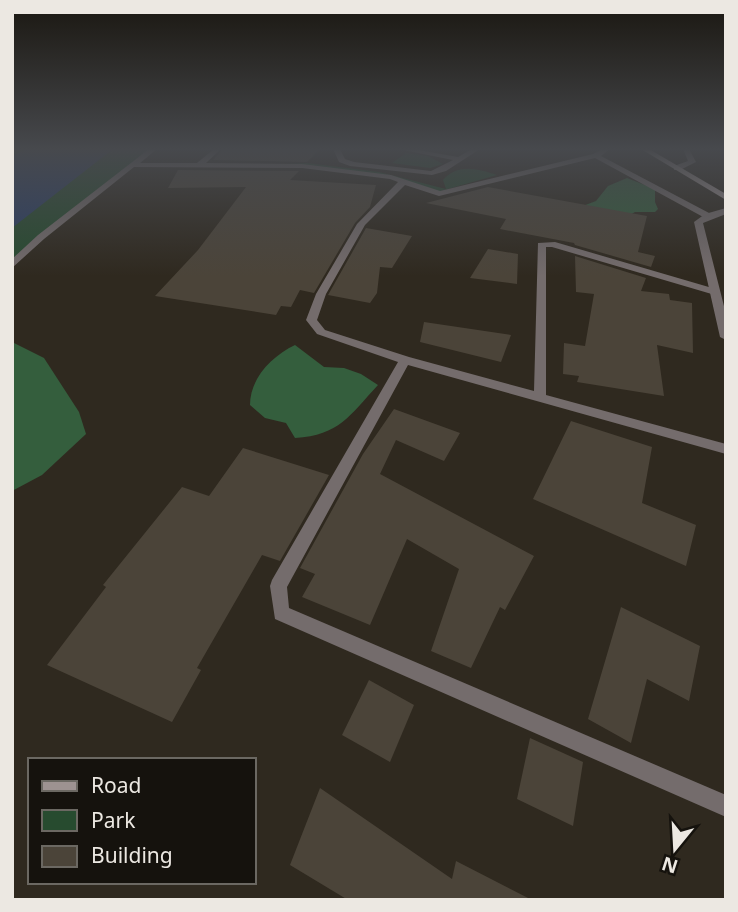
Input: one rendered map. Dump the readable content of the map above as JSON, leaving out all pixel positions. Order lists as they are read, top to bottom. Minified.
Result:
{"legend":["Road","Park","Building"],"north":"bottom"}
